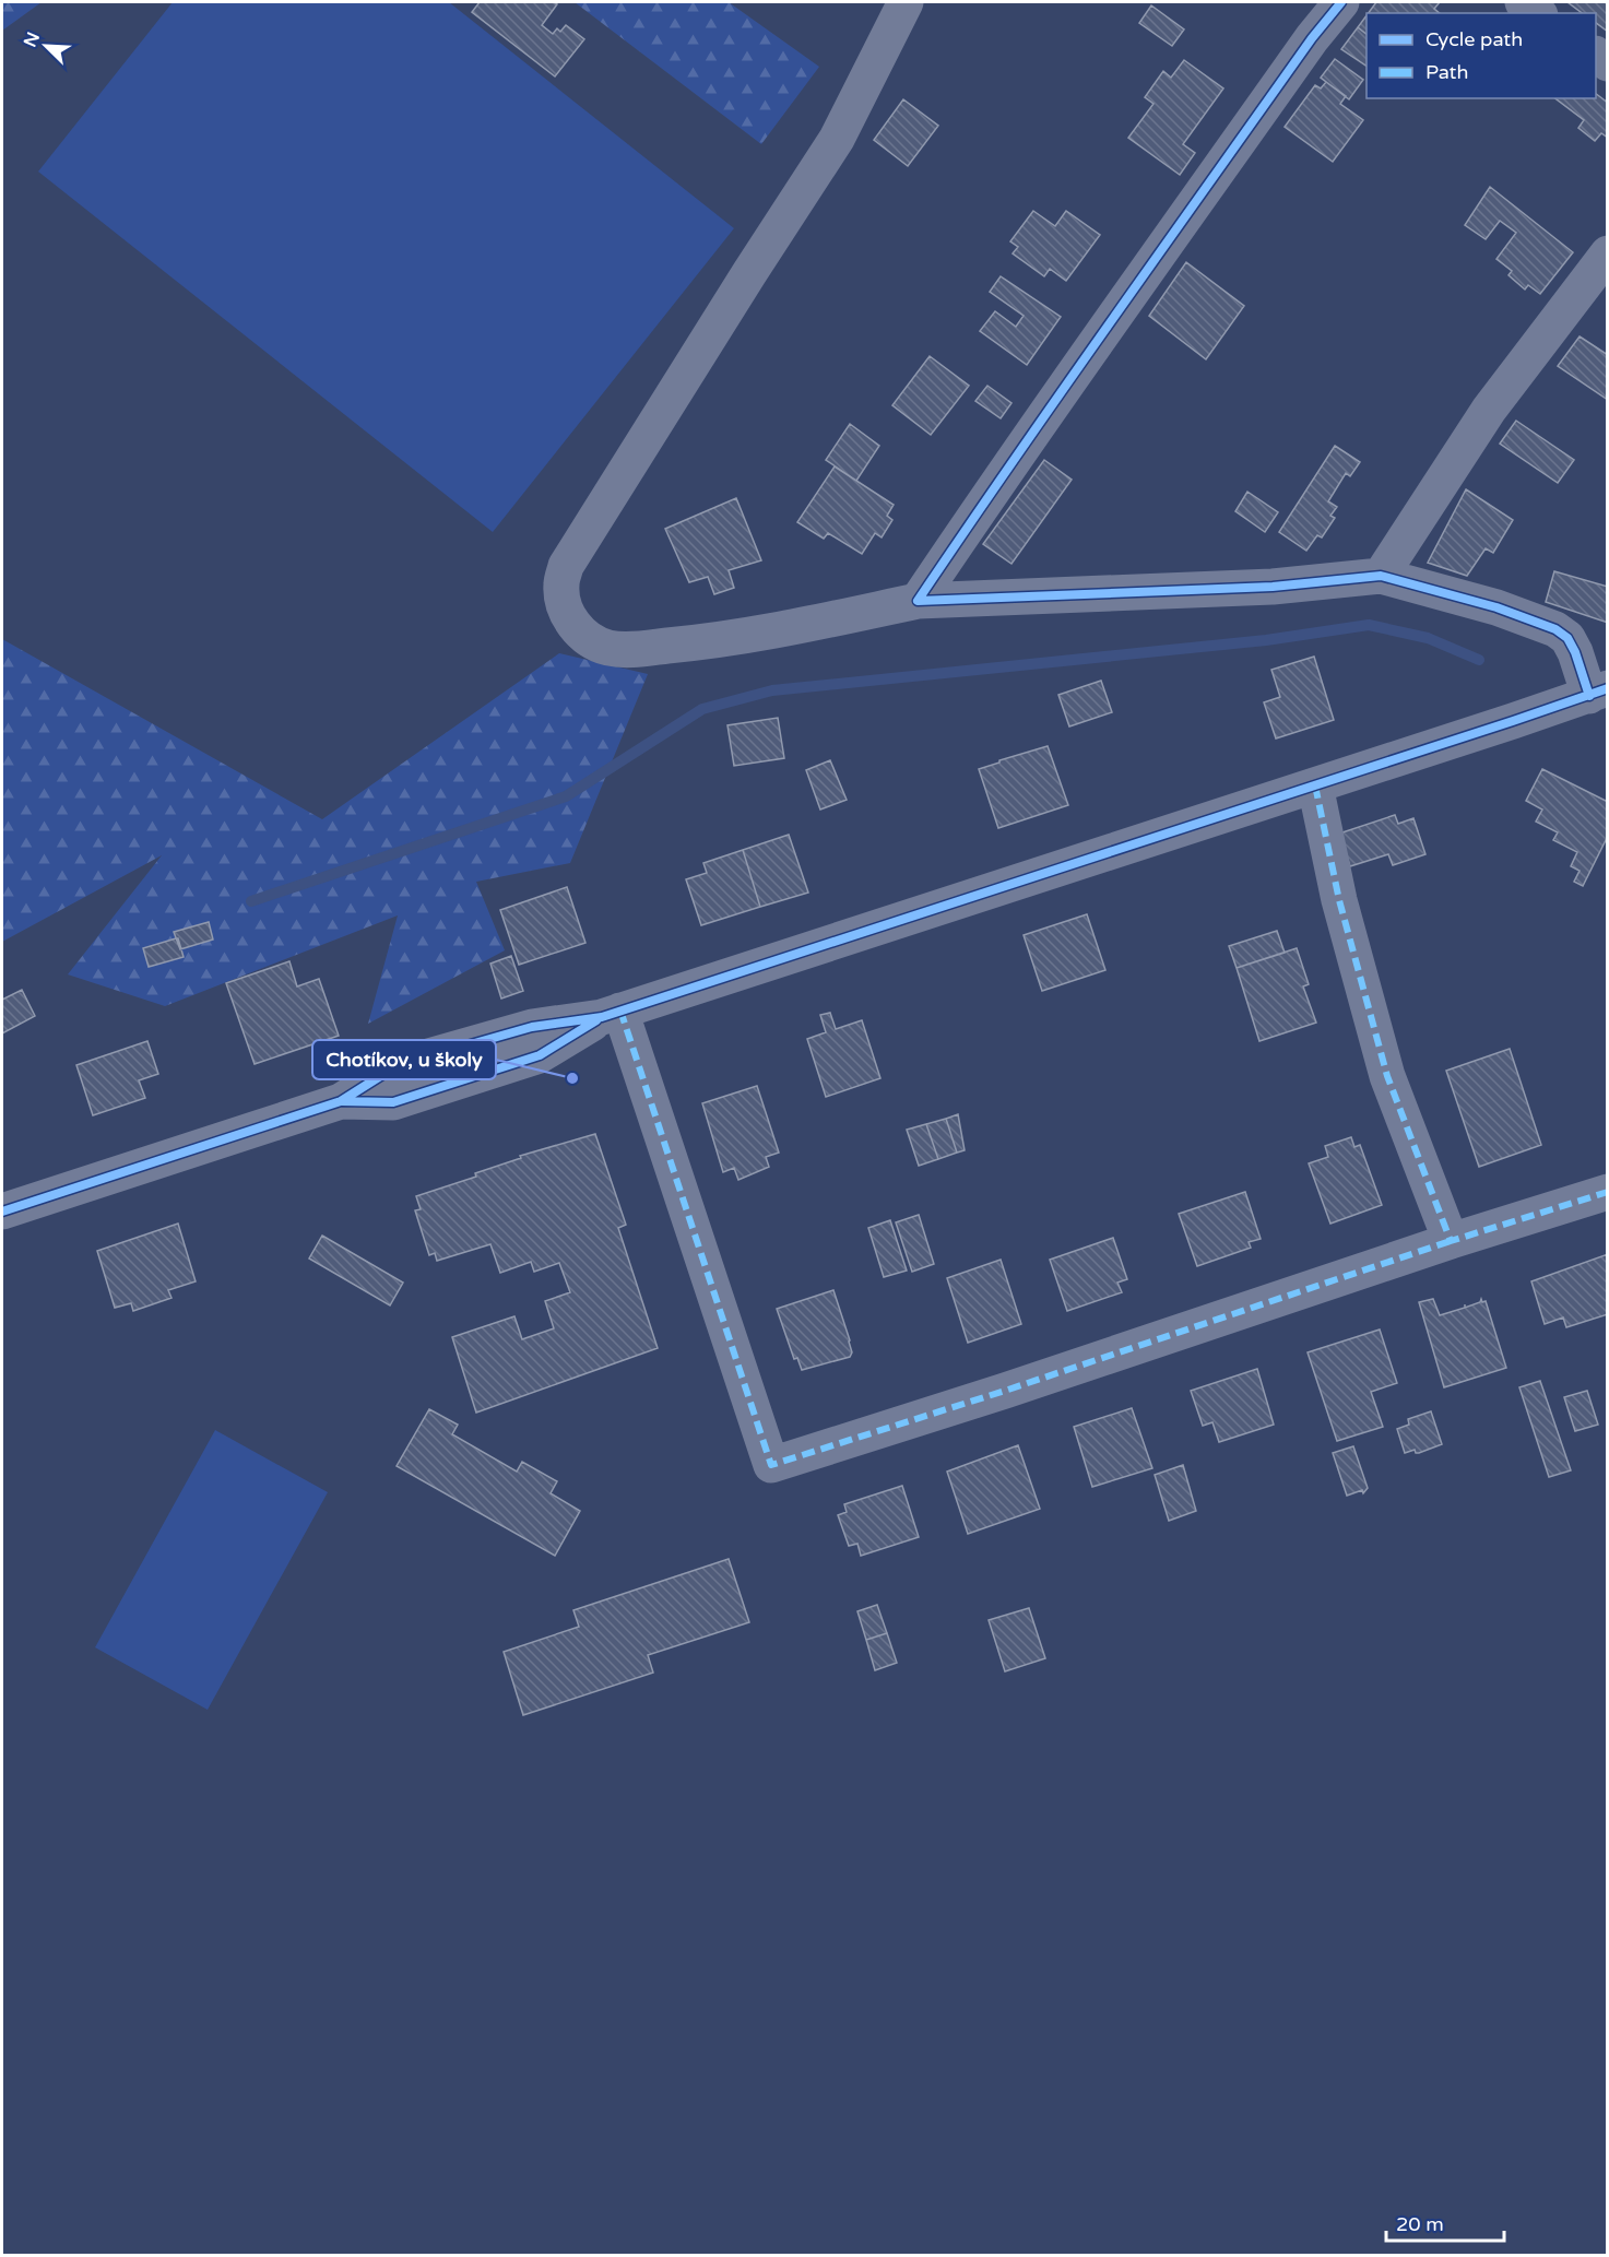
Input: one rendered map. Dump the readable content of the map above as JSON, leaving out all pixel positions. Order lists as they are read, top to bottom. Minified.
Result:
{"places":["Chotíkov, u školy"],"legend":["Cycle path","Path"],"scale_bar":"20 m","north":"top left"}
